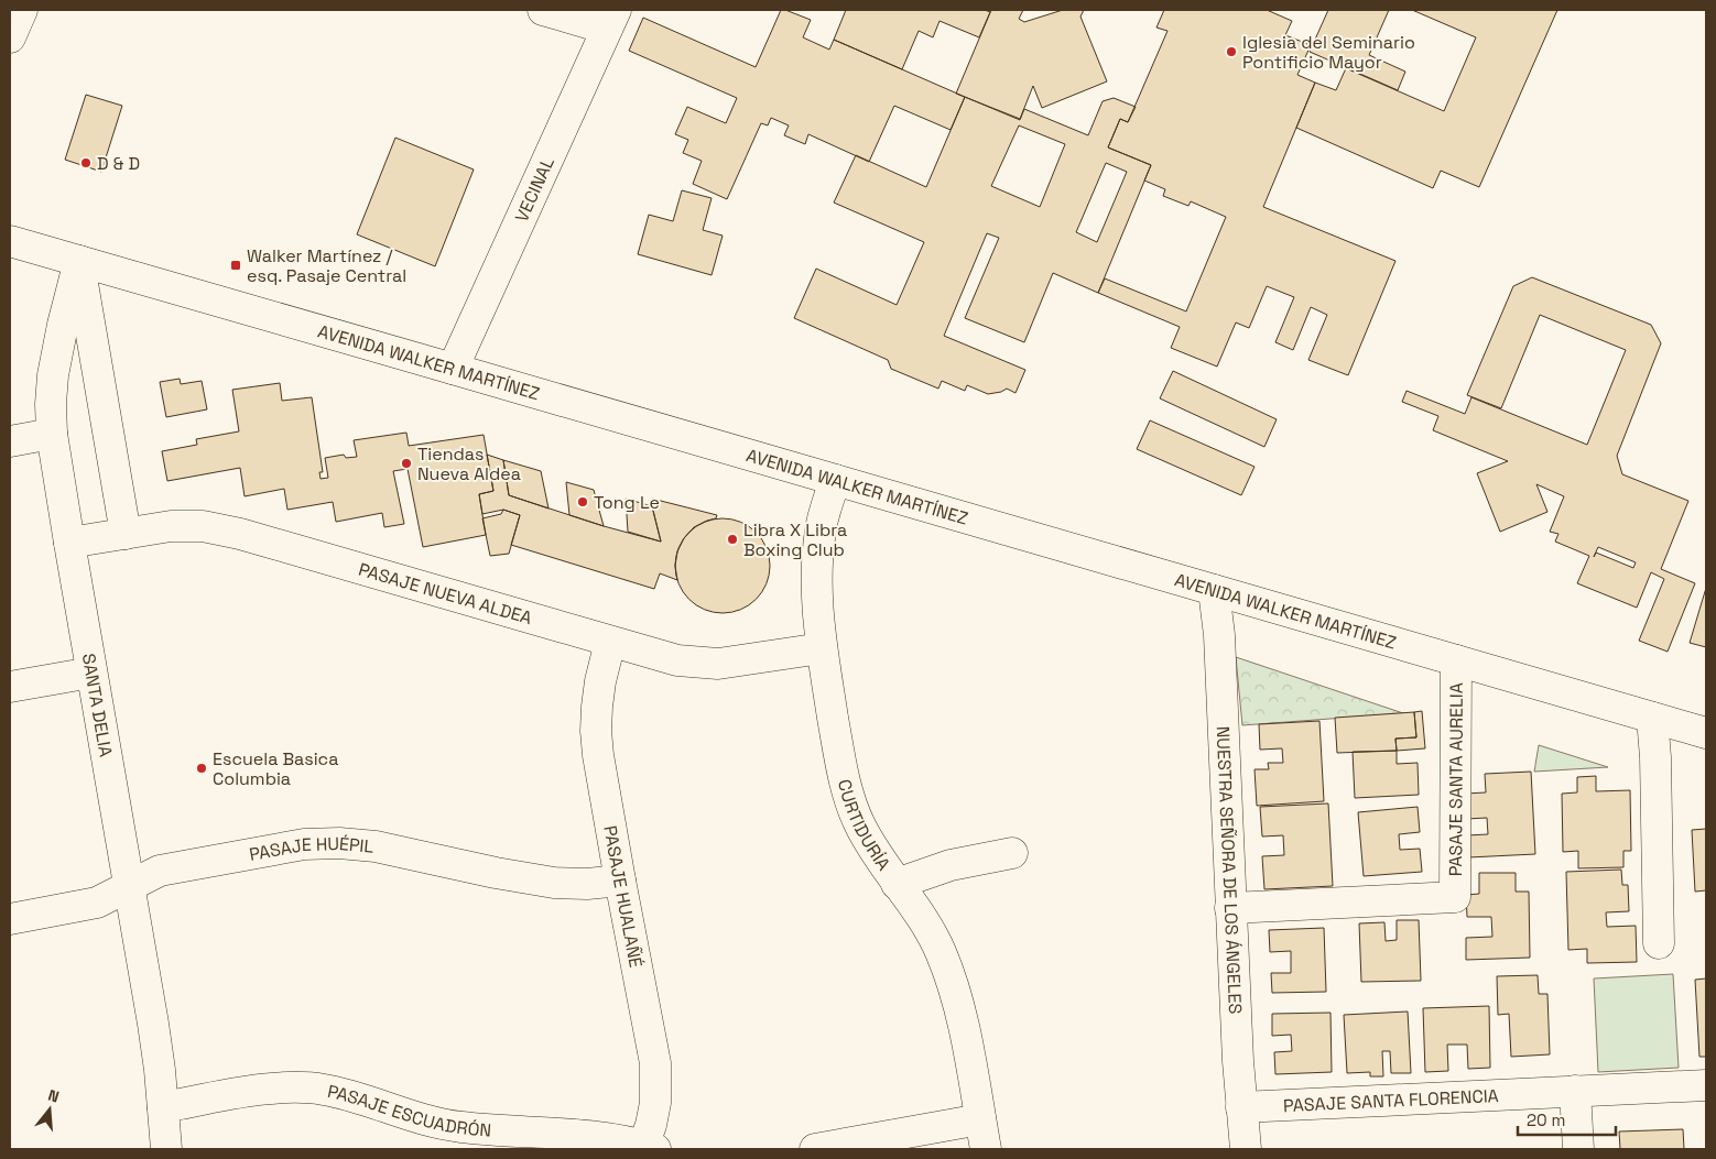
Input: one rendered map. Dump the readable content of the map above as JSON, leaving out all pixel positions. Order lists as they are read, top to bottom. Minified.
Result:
{"streets":{"street":["VECINAL","AVENIDA WALKER MARTÍNEZ","PASAJE NUEVA ALDEA","SANTA DELIA","PASAJE SANTA AURELIA","CURTIDURÍA","PASAJE HUÉPIL","NUESTRA SEÑORA DE LOS ÁNGELES","PASAJE HUALAÑÉ","PASAJE SANTA FLORENCIA","PASAJE ESCUADRÓN"]},"crossings":[["VECINAL","AVENIDA WALKER MARTÍNEZ"],["AVENIDA WALKER MARTÍNEZ","SANTA DELIA"],["AVENIDA WALKER MARTÍNEZ","PASAJE SANTA AURELIA"],["AVENIDA WALKER MARTÍNEZ","CURTIDURÍA"],["AVENIDA WALKER MARTÍNEZ","NUESTRA SEÑORA DE LOS ÁNGELES"],["PASAJE NUEVA ALDEA","SANTA DELIA"],["PASAJE NUEVA ALDEA","CURTIDURÍA"],["PASAJE NUEVA ALDEA","PASAJE HUALAÑÉ"],["SANTA DELIA","PASAJE HUÉPIL"],["SANTA DELIA","PASAJE ESCUADRÓN"],["PASAJE SANTA AURELIA","NUESTRA SEÑORA DE LOS ÁNGELES"],["PASAJE HUÉPIL","PASAJE HUALAÑÉ"],["NUESTRA SEÑORA DE LOS ÁNGELES","PASAJE SANTA FLORENCIA"],["PASAJE HUALAÑÉ","PASAJE ESCUADRÓN"]],"places":{"other":["Iglesia del Seminario Pontificio Mayor","D & D","Tiendas Nueva Aldea","Tong Le","Libra X Libra Boxing Club","Escuela Basica Columbia"],"transit":["Walker Martínez / esq. Pasaje Central"]},"scale_bar":"20 m","north":"top"}
